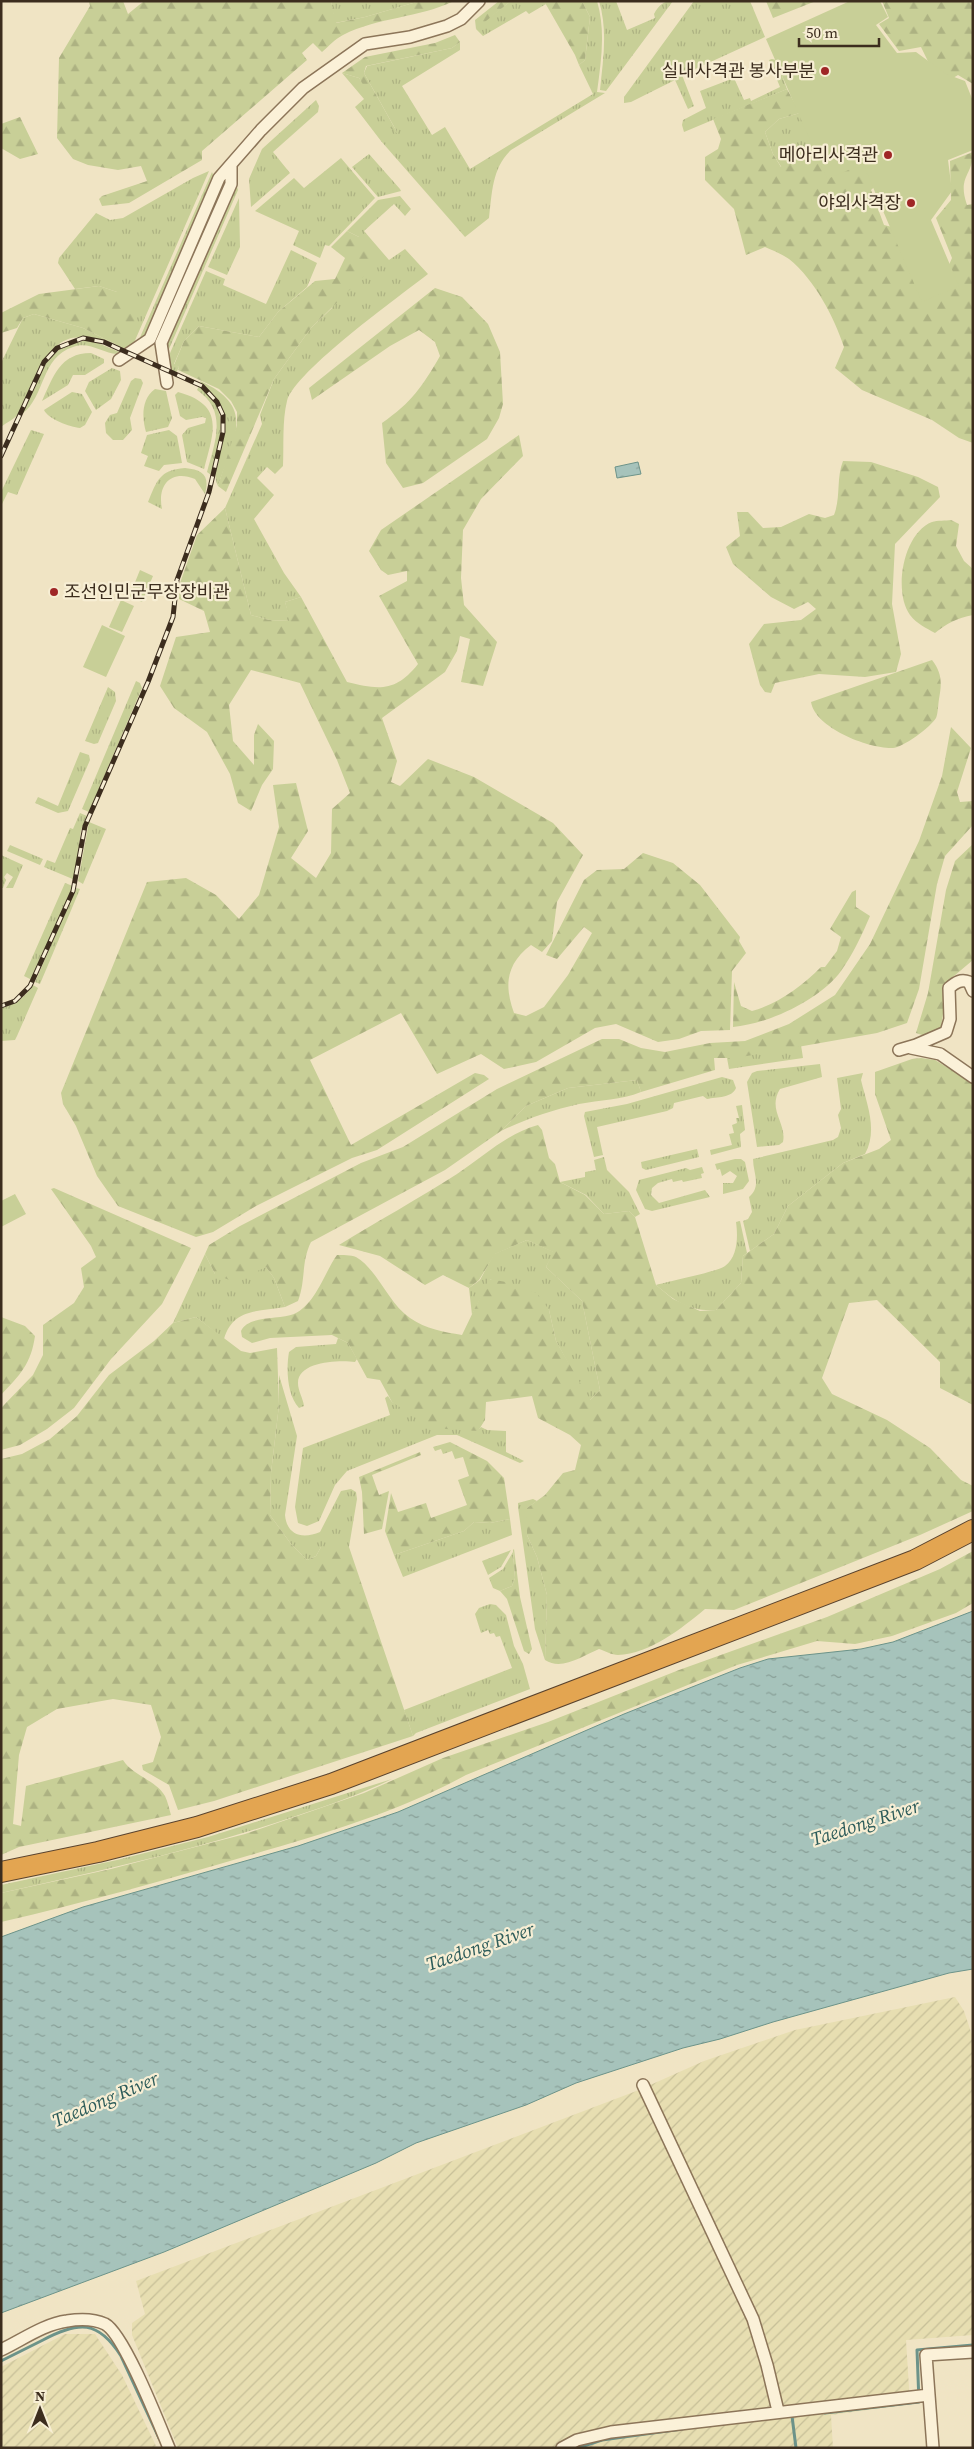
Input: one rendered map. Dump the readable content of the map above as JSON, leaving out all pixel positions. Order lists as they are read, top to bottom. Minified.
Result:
{"water":["Taedong River"],"places":["실내사격관 봉사부분","메아리사격관","야외사격장","조선인민군무장장비관"],"scale_bar":"50 m","north":"top"}
